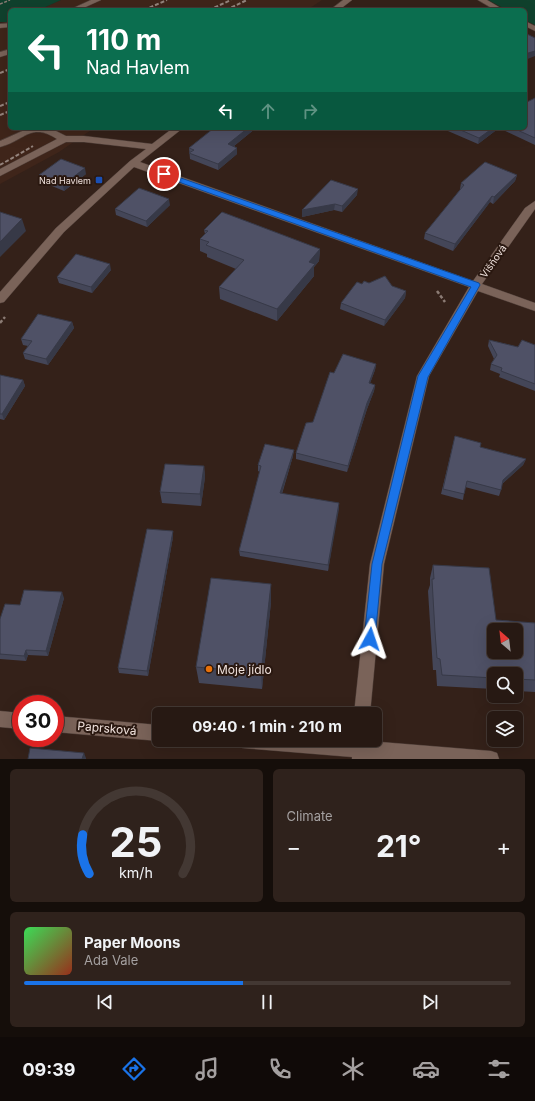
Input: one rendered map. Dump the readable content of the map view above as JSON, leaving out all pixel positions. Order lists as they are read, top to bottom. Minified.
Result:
{"streets":{"street":["Višňová","Paprsková"]},"places":{"transit":["Nad Havlem"],"other":["Moje jídlo"]},"north":"top left","page":{"turn":["110 m","Nad Havlem"],"limit":"30","trip":"09:40 · 1 min · 210 m","tile":"Climate","heat":["−","21°","+"],"song":["Paper Moons","Ada Vale"],"tabs":"09:39","gauge":["25","km/h"]}}
